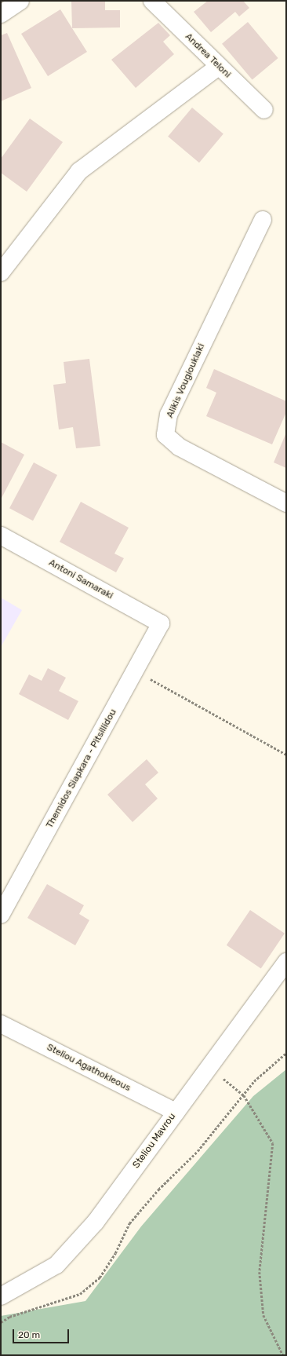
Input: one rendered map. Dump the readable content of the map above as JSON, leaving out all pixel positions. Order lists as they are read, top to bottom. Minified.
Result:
{"streets":{"street":["Andrea Teloni","Alikis Vougiouklaki","Antoni Samaraki","Themidos Siapkara - Pitsillidou","Steliou Agathokleous","Steliou Mavrou"]},"crossings":[["Antoni Samaraki","Themidos Siapkara - Pitsillidou"],["Steliou Agathokleous","Steliou Mavrou"]],"scale_bar":"20 m"}
